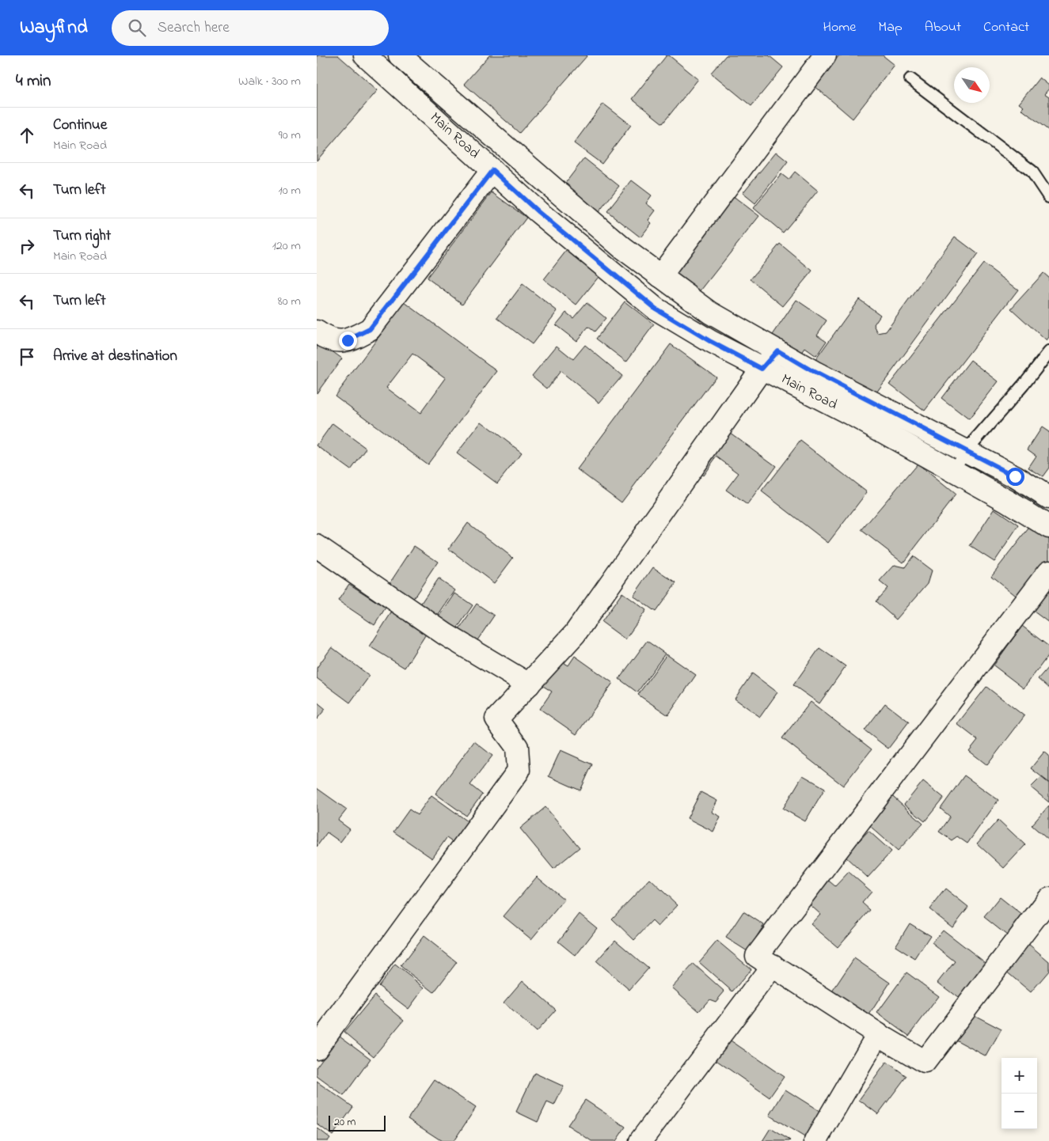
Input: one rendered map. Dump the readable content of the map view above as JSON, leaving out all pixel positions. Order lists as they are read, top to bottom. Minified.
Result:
{"streets":{"street":["Main Road"]},"scale_bar":"20 m","north":"bottom right","page":{"header":"Wayfind","search":"Search here","nav":["Home","Map","About","Contact"],"heading":["4 min","Walk · 300 m"],"list":[["Continue","Main Road","90 m"],["Turn left","10 m"],["Turn right","Main Road","120 m"],["Turn left","80 m"],"Arrive at destination"],"map_buttons":["+","−"],"scale":"20 m"}}
